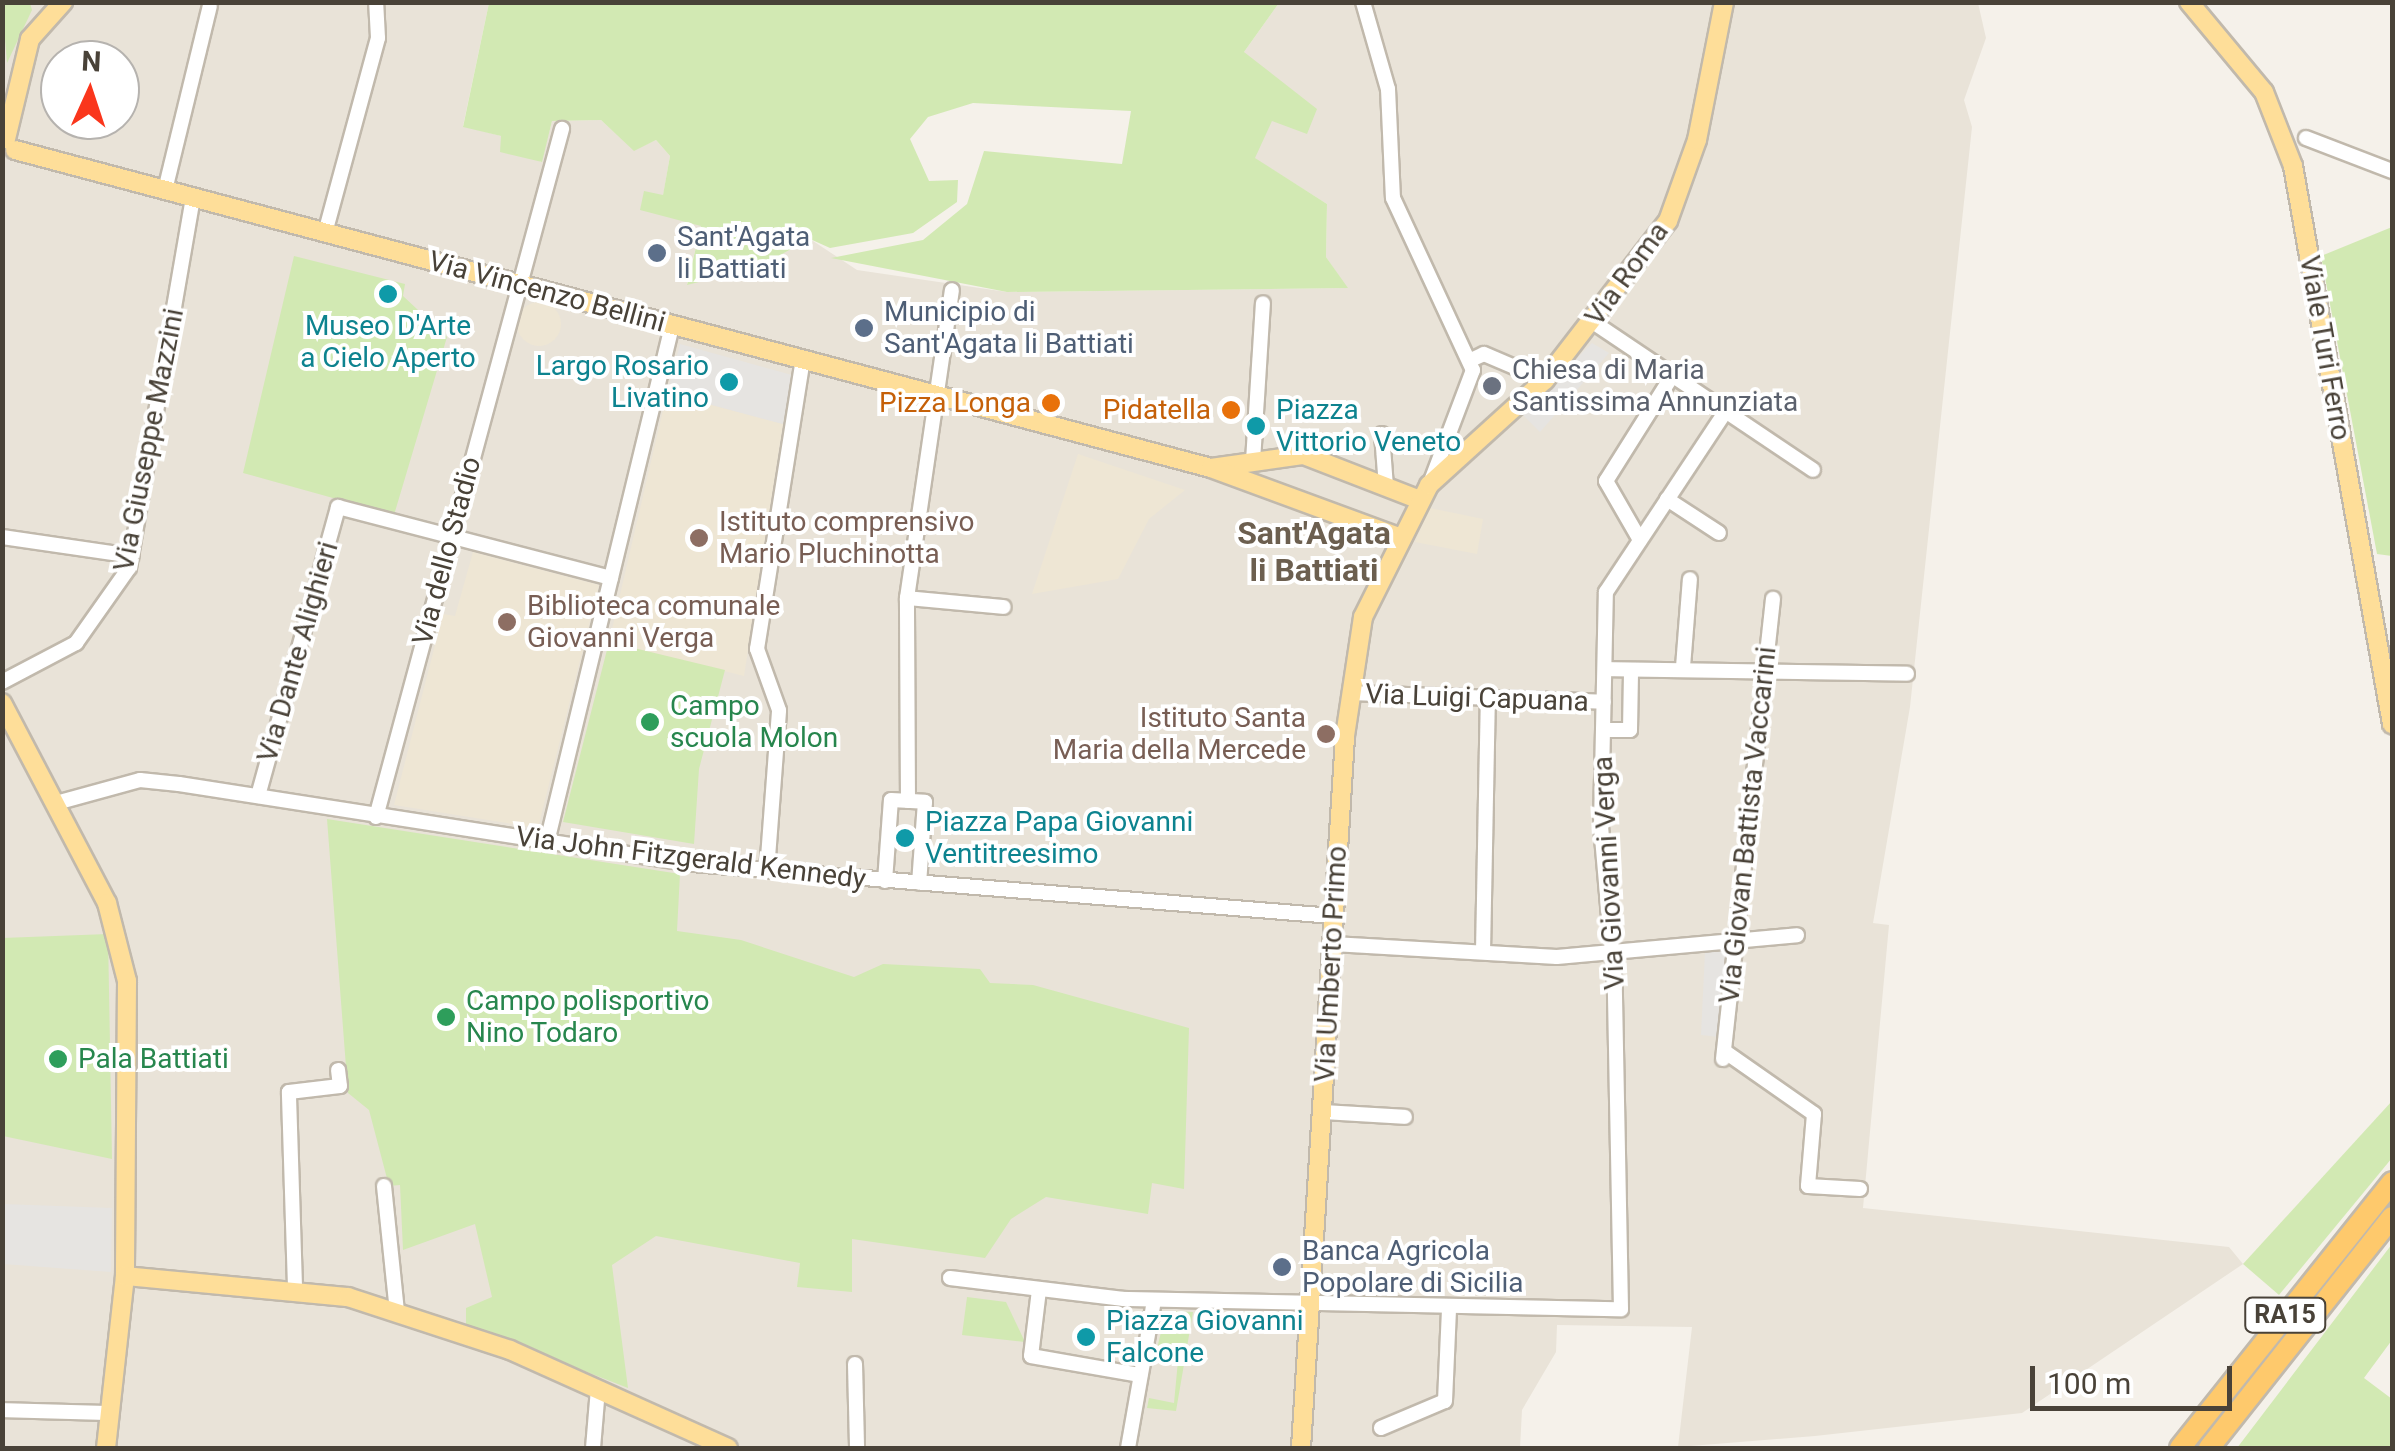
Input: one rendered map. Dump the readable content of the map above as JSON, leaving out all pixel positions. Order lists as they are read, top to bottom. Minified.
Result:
{"streets":{"highway":["RA15"],"main road":["Via Roma","Via Vincenzo Bellini","Viale Turi Ferro","Via Umberto Primo"],"street":["Via Giuseppe Mazzini","Via dello Stadio","Via Dante Alighieri","Via Luigi Capuana","Via Giovan Battista Vaccarini","Via John Fitzgerald Kennedy","Via Giovanni Verga"]},"crossings":[["Via Roma","Via Umberto Primo"],["Via Vincenzo Bellini","Via Giuseppe Mazzini"],["Via Vincenzo Bellini","Via dello Stadio"],["Via dello Stadio","Via Dante Alighieri"],["Via dello Stadio","Via John Fitzgerald Kennedy"],["Via Dante Alighieri","Via John Fitzgerald Kennedy"],["Via Luigi Capuana","Via Giovanni Verga"],["Via Luigi Capuana","Via Umberto Primo"],["Via John Fitzgerald Kennedy","Via Umberto Primo"]],"districts":["Sant'Agata li Battiati"],"places":["Sant'Agata li Battiati","Museo D'Arte a Cielo Aperto","Municipio di Sant'Agata li Battiati","Largo Rosario Livatino","Chiesa di Maria Santissima Annunziata","Pizza Longa","Pidatella","Piazza Vittorio Veneto","Istituto comprensivo Mario Pluchinotta","Biblioteca comunale Giovanni Verga","Campo scuola Molon","Istituto Santa Maria della Mercede","Piazza Papa Giovanni Ventitreesimo","Campo polisportivo Nino Todaro","Pala Battiati","Banca Agricola Popolare di Sicilia","Piazza Giovanni Falcone"],"scale_bar":"100 m","north":"top"}
